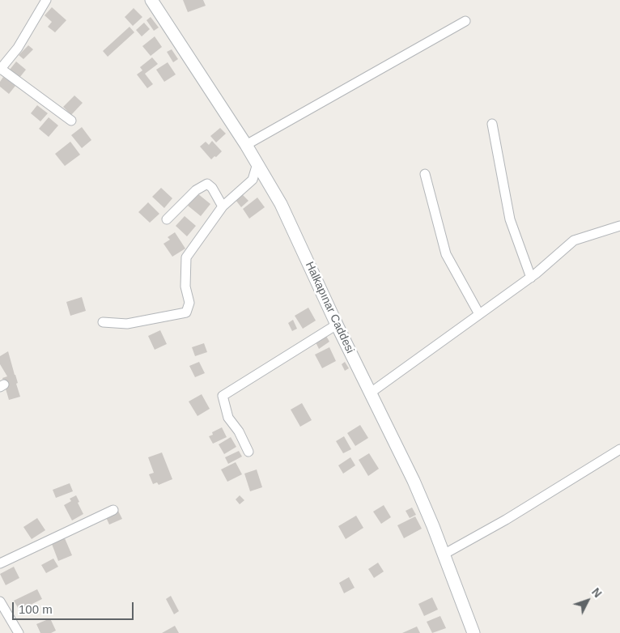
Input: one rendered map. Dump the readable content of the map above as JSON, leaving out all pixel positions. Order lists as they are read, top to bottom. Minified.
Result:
{"streets":{"main road":["Halkapınar Caddesi"]},"scale_bar":"100 m","north":"top right"}
